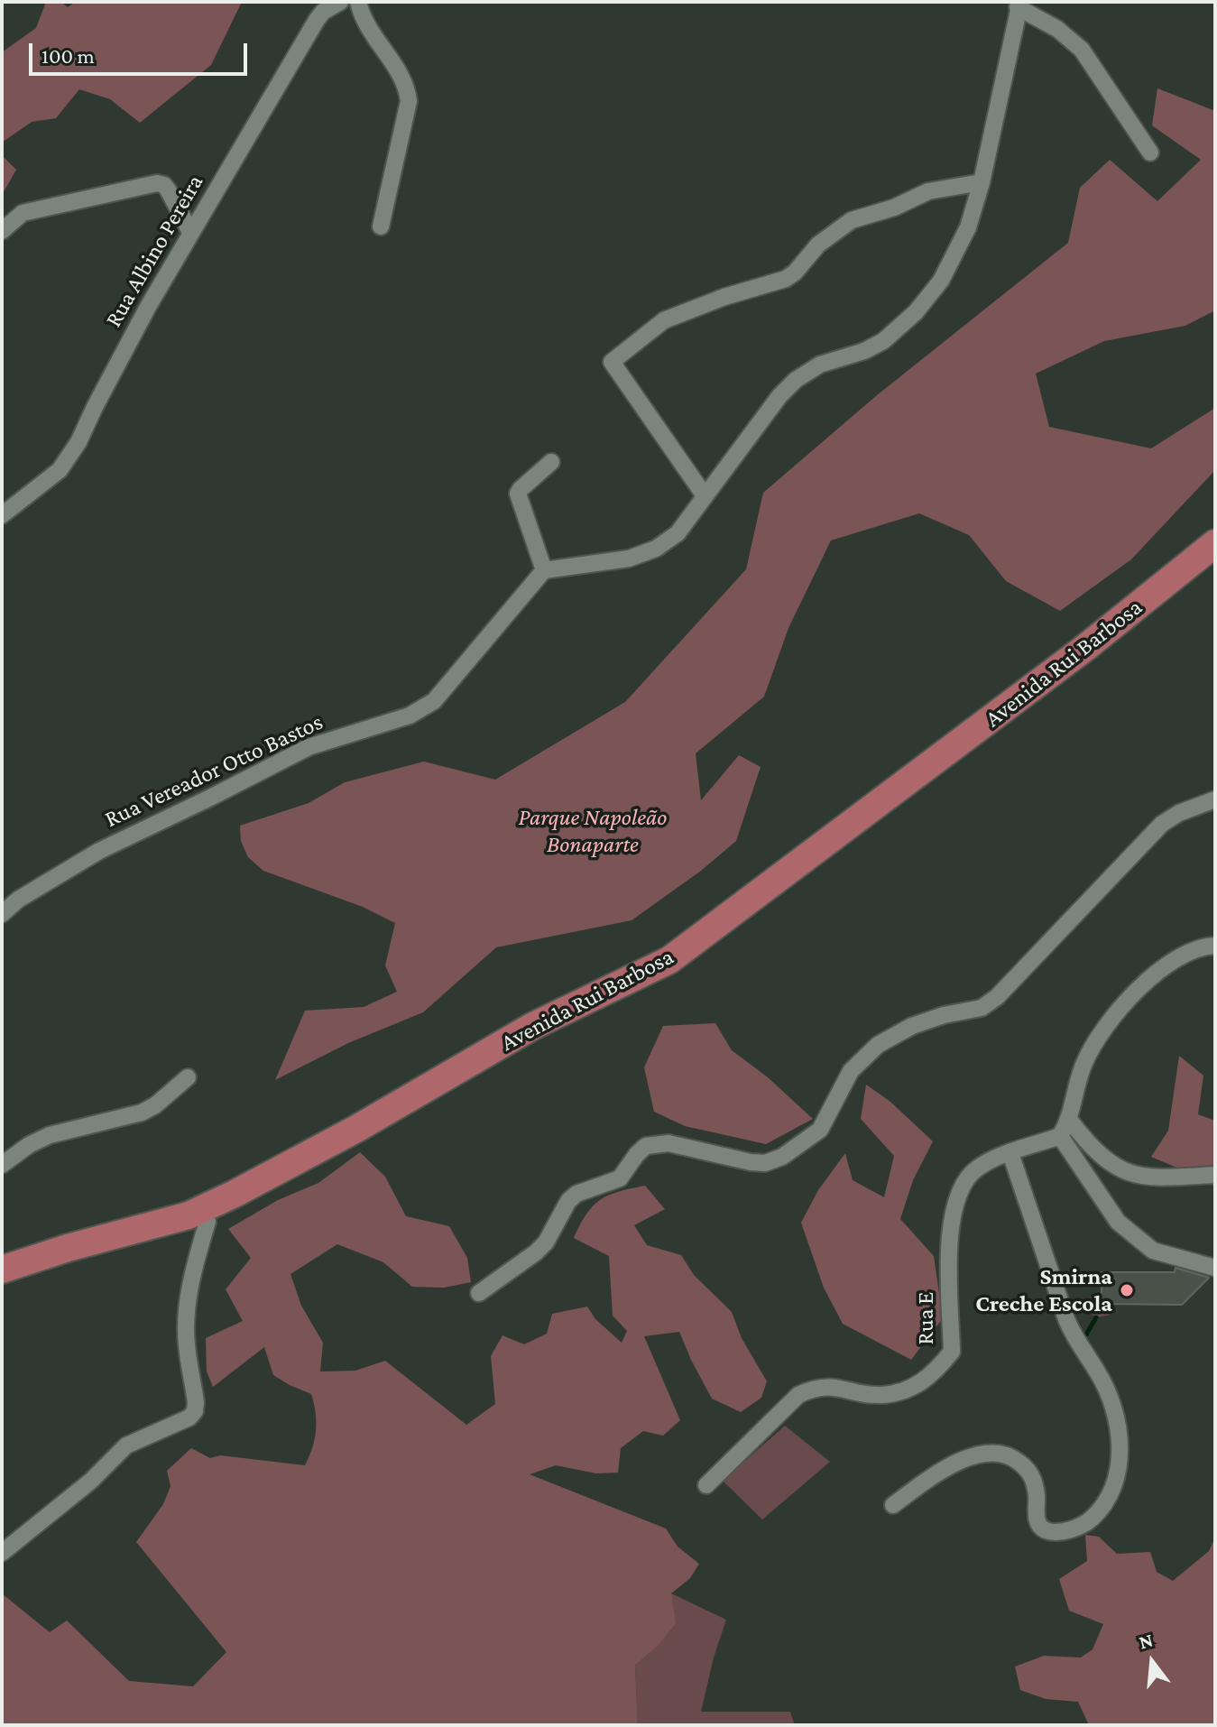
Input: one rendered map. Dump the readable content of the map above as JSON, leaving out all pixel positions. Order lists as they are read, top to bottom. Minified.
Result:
{"streets":{"main road":["Avenida Rui Barbosa"],"street":["Rua Albino Pereira","Rua Vereador Otto Bastos","Rua E"]},"parks":["Parque Napoleão Bonaparte"],"places":["Smirna Creche Escola"],"scale_bar":"100 m","north":"top"}
